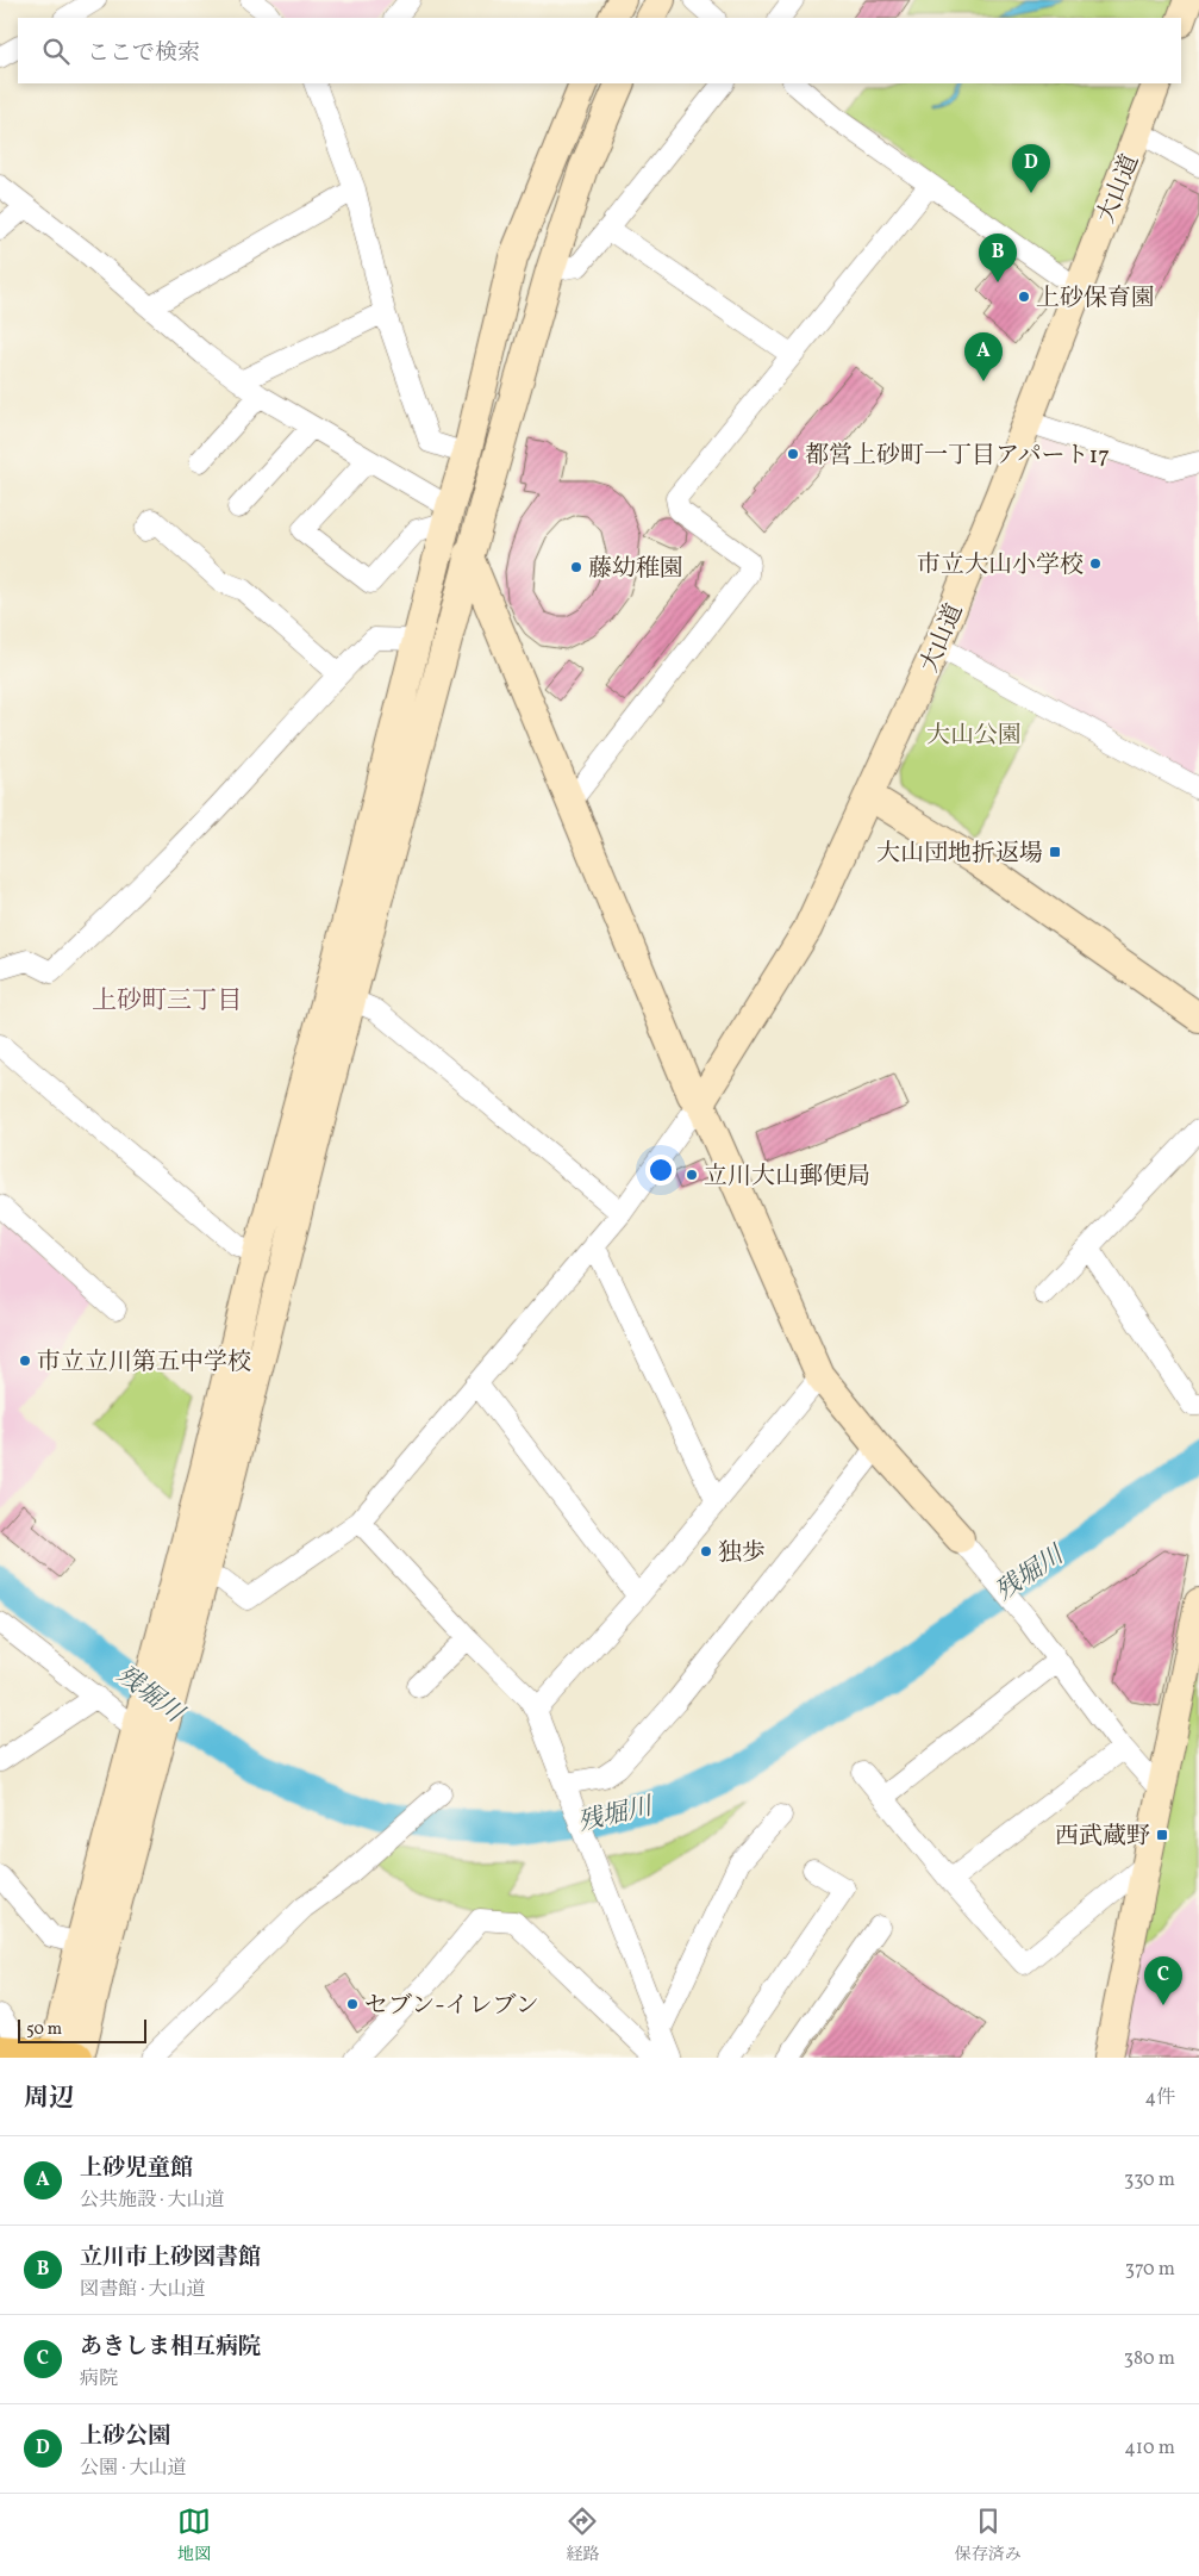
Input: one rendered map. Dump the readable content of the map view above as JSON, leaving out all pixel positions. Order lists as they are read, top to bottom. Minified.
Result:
{"streets":{"street":["大山道"]},"districts":["上砂町三丁目"],"water":["残堀川"],"parks":["大山公園"],"places":{"other":["上砂保育園","都営上砂町一丁目アパート17","市立大山小学校","藤幼稚園","立川大山郵便局","市立立川第五中学校","独歩","セブン-イレブン"],"transit":["大山団地折返場","西武蔵野"]},"scale_bar":"50 m","page":{"search":"ここで検索","pins":["D","B","A","C"],"scale":"50 m","heading":["周辺","4件"],"list":[{"mark":"A","name":"上砂児童館","note":"公共施設 · 大山道","value":"330 m"},{"mark":"B","name":"立川市上砂図書館","note":"図書館 · 大山道","value":"370 m"},{"mark":"C","name":"あきしま相互病院","note":"病院","value":"380 m"},{"mark":"D","name":"上砂公園","note":"公園 · 大山道","value":"410 m"}],"nav":["地図","経路","保存済み"]}}
